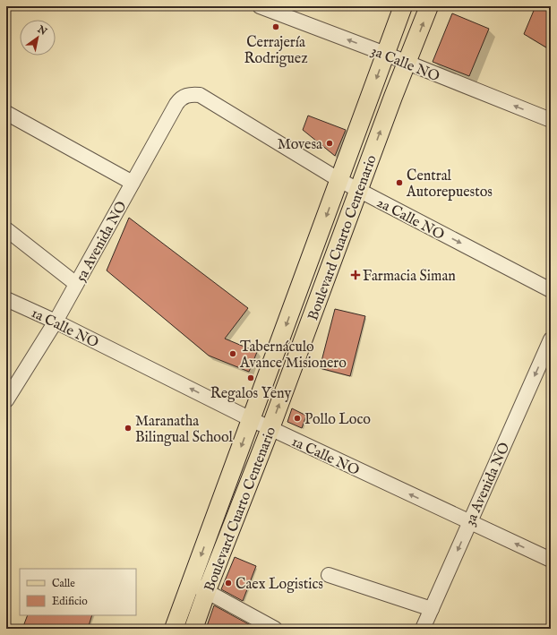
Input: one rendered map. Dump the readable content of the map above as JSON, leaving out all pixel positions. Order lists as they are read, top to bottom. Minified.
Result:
{"streets":{"main road":["Boulevard Cuarto Centenario"],"street":["3a Calle NO","2a Calle NO","5a Avenida NO","1a Calle NO","3a Avenida NO"]},"crossings":[["3a Calle NO","Boulevard Cuarto Centenario"],["2a Calle NO","Boulevard Cuarto Centenario"],["2a Calle NO","5a Avenida NO"],["Boulevard Cuarto Centenario","1a Calle NO"],["5a Avenida NO","1a Calle NO"],["1a Calle NO","3a Avenida NO"]],"one_way":["3a Calle NO","2a Calle NO","1a Calle NO","3a Avenida NO"],"places":{"other":["Cerrajería Rodriguez","Movesa","Central Autorepuestos","Tabernáculo Avance Misionero","Regalos Yeny","Pollo Loco","Maranatha Bilingual School","Caex Logistics"],"health":["Farmacia Siman"]},"legend":["Calle","Edificio"],"north":"top right"}
